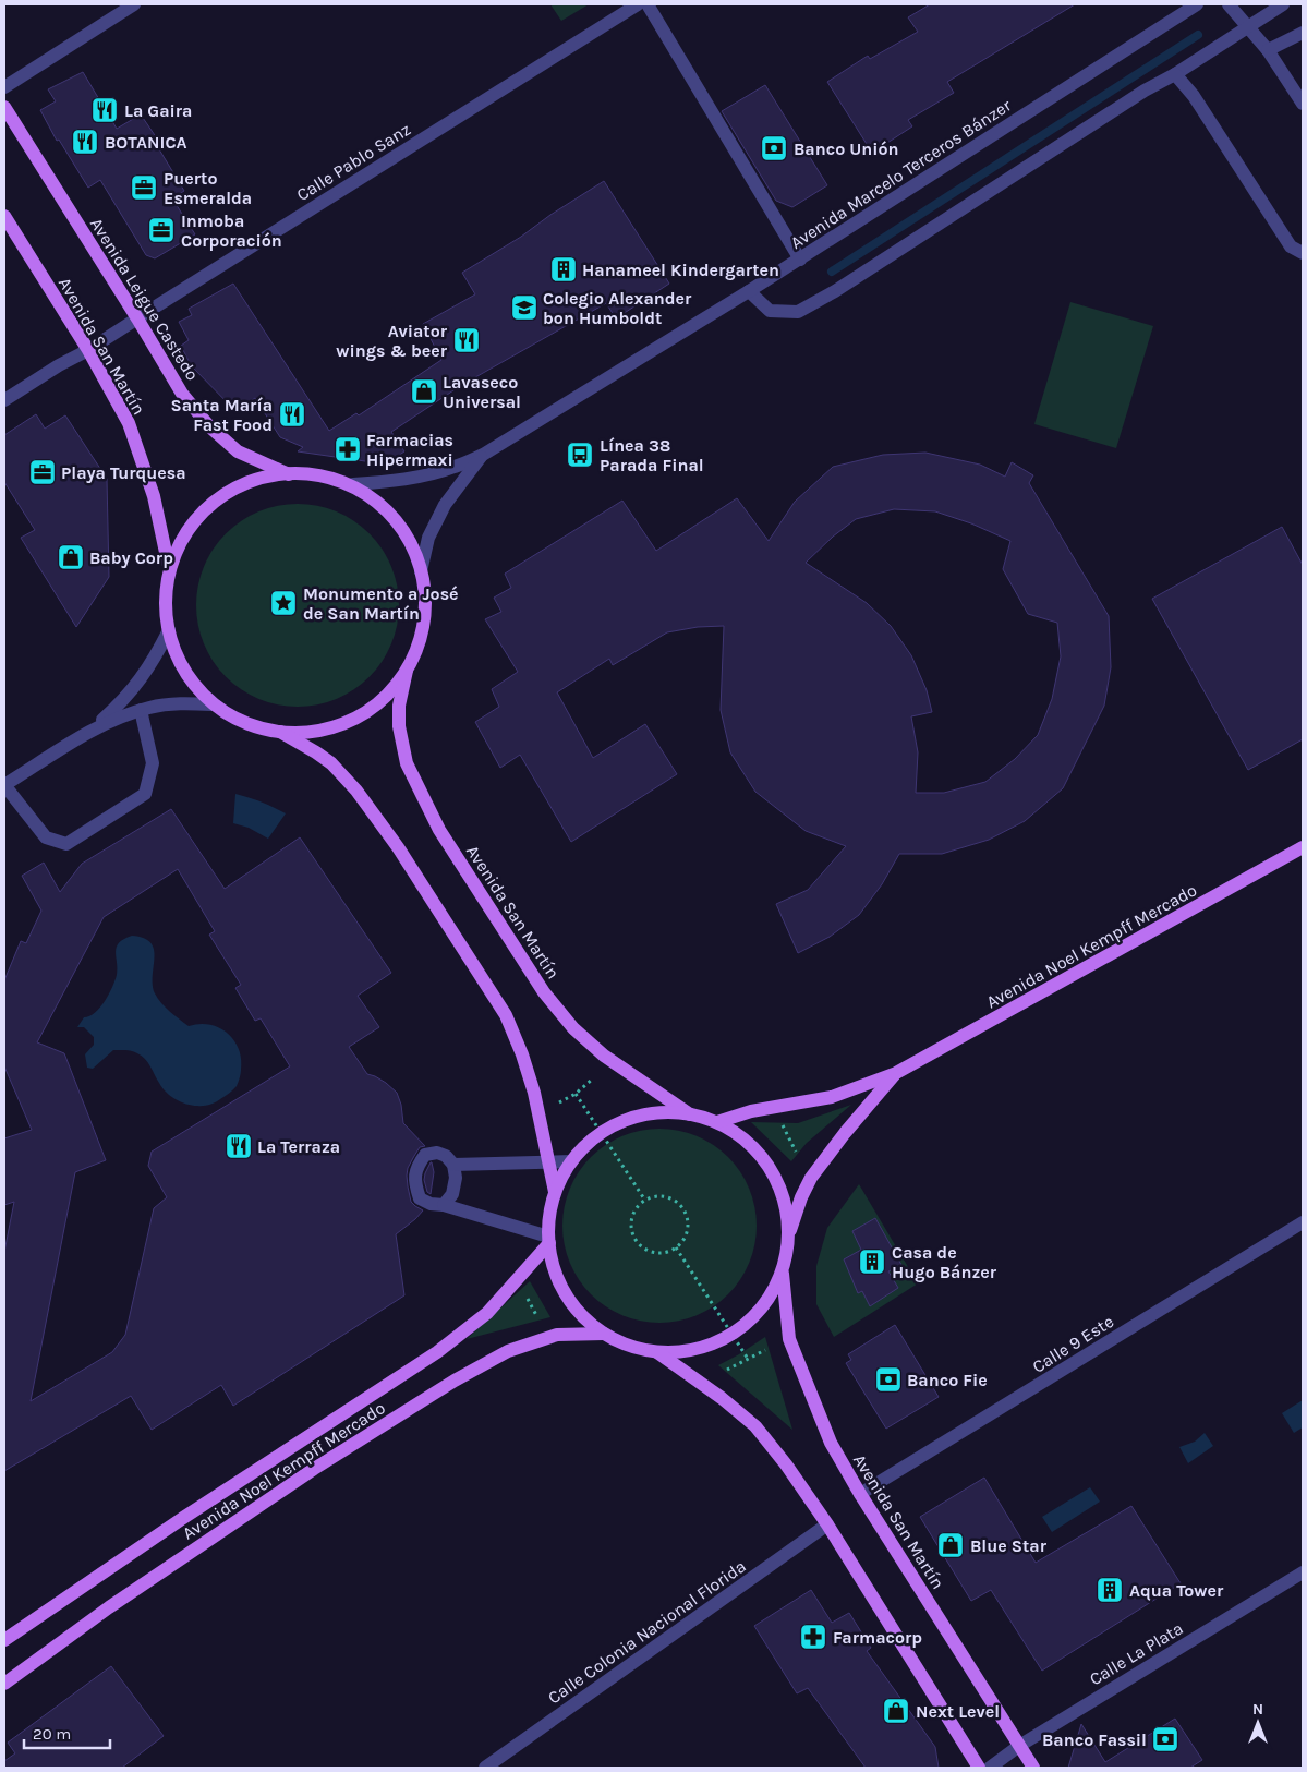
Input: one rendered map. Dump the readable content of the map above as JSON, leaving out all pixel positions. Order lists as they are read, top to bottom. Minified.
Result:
{"streets":{"main road":["Avenida Leigue Castedo","Avenida San Martín","Avenida Noel Kempff Mercado"],"street":["Calle Pablo Sanz","Avenida Marcelo Terceros Bánzer","Calle 9 Este","Calle Colonia Nacional Florida","Calle La Plata"]},"crossings":[["Calle Pablo Sanz","Avenida Leigue Castedo"],["Calle Pablo Sanz","Avenida San Martín"],["Avenida San Martín","Calle 9 Este"],["Avenida San Martín","Calle La Plata"]],"places":{"restaurant":["La Gaira","BOTANICA","Aviator wings & beer","Santa María Fast Food","La Terraza"],"bank":["Banco Unión","Banco Fie","Banco Fassil"],"office":["Puerto Esmeralda","Inmoba Corporación","Playa Turquesa"],"building":["Hanameel Kindergarten","Casa de Hugo Bánzer","Aqua Tower"],"school or university":["Colegio Alexander bon Humboldt"],"shop":["Lavaseco Universal","Baby Corp","Blue Star","Next Level"],"pharmacy":["Farmacias Hipermaxi","Farmacorp"],"bus stop":["Línea 38 Parada Final"],"place":["Monumento a José de San Martín"]},"scale_bar":"20 m","north":"top"}
